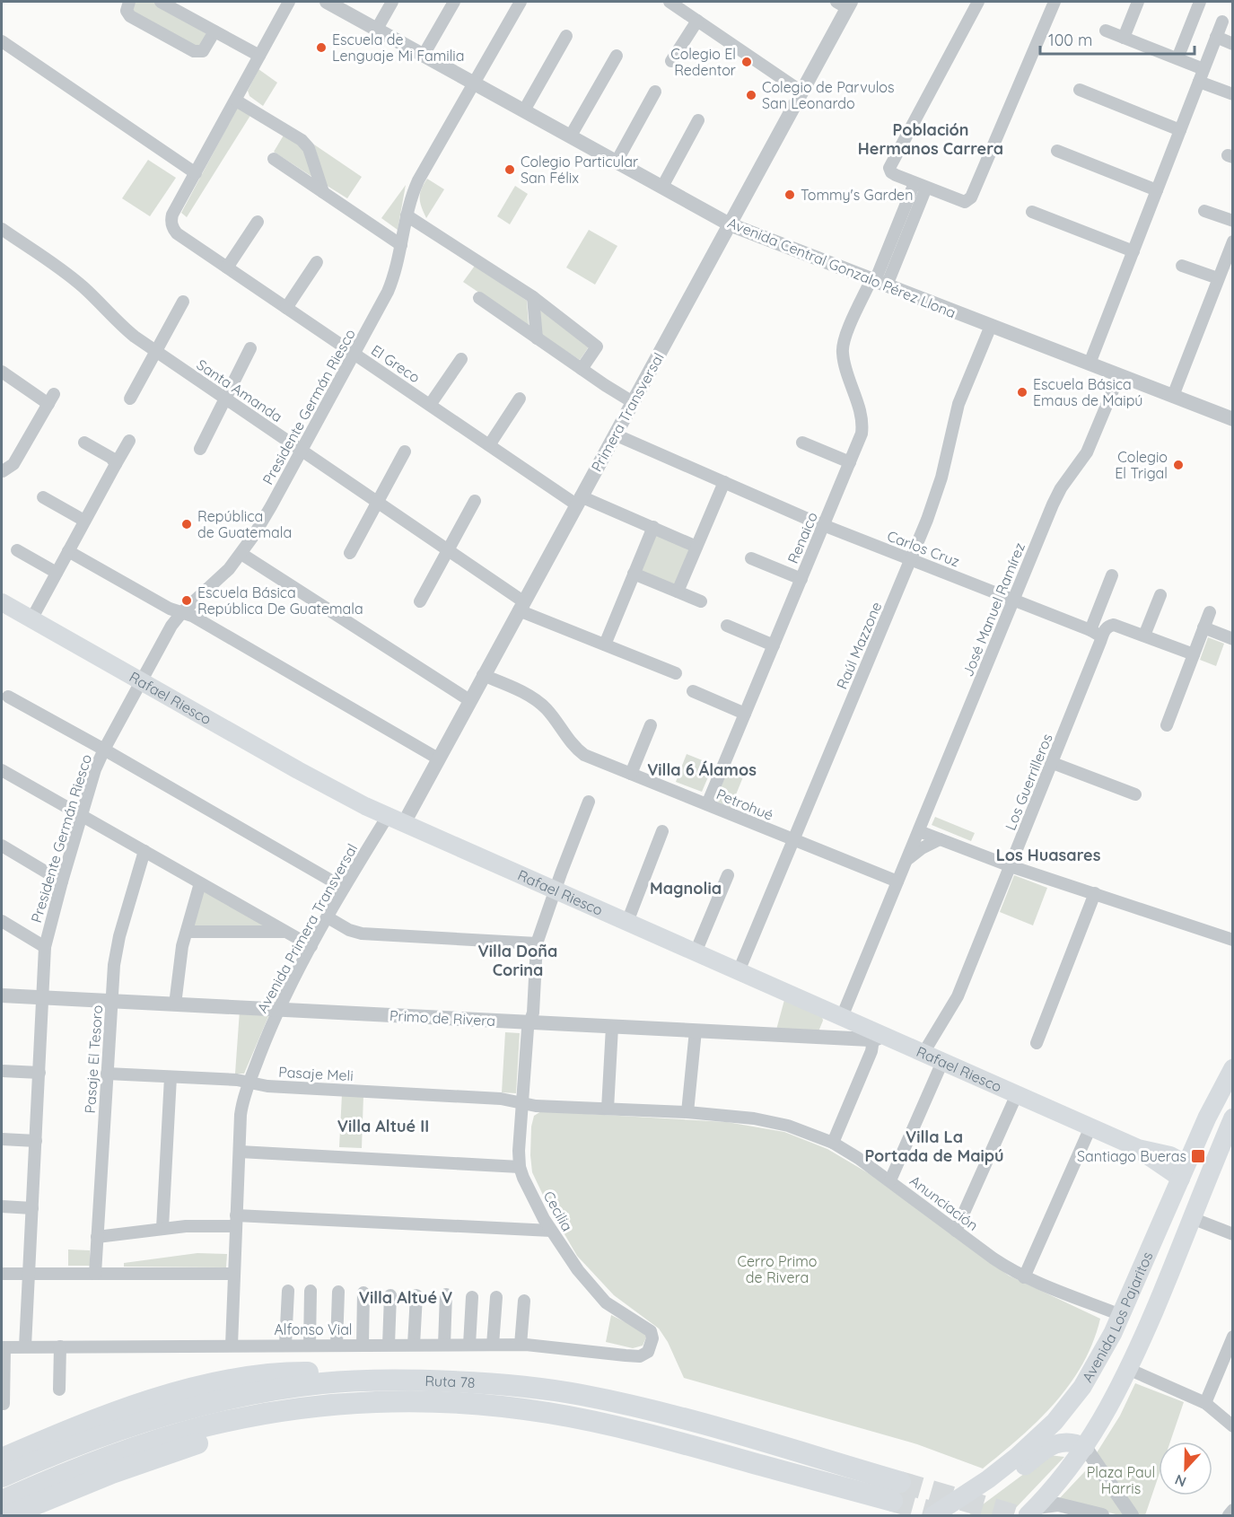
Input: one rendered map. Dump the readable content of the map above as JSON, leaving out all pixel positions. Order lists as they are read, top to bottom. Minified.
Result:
{"streets":{"highway":["Ruta 78"],"main road":["Rafael Riesco","Avenida Los Pajaritos"],"street":["Avenida Central Gonzalo Pérez Llona","El Greco","Santa Amanda","Presidente Germán Riesco","Primera Transversal","Renaico","Carlos Cruz","José Manuel Ramírez","Raúl Mazzone","Los Guerrilleros","Petrohué","Avenida Primera Transversal","Primo de Rivera","Pasaje El Tesoro","Pasaje Meli","Anunciación","Cecilia","Alfonso Vial"]},"crossings":[["Avenida Central Gonzalo Pérez Llona","Presidente Germán Riesco"],["Avenida Central Gonzalo Pérez Llona","Primera Transversal"],["Avenida Central Gonzalo Pérez Llona","Renaico"],["Avenida Central Gonzalo Pérez Llona","José Manuel Ramírez"],["Avenida Central Gonzalo Pérez Llona","Raúl Mazzone"],["El Greco","Presidente Germán Riesco"],["El Greco","Primera Transversal"],["Santa Amanda","Presidente Germán Riesco"],["Santa Amanda","Primera Transversal"],["Presidente Germán Riesco","Rafael Riesco"],["Presidente Germán Riesco","Primo de Rivera"],["Presidente Germán Riesco","Alfonso Vial"],["Primera Transversal","Carlos Cruz"],["Primera Transversal","Rafael Riesco"],["Primera Transversal","Petrohué"],["Primera Transversal","Avenida Primera Transversal"],["Renaico","Carlos Cruz"],["Renaico","Petrohué"],["Carlos Cruz","José Manuel Ramírez"],["Carlos Cruz","Raúl Mazzone"],["Carlos Cruz","Los Guerrilleros"],["José Manuel Ramírez","Rafael Riesco"],["José Manuel Ramírez","Petrohué"],["Raúl Mazzone","Rafael Riesco"],["Raúl Mazzone","Petrohué"],["Rafael Riesco","Los Guerrilleros"],["Rafael Riesco","Avenida Primera Transversal"],["Rafael Riesco","Primo de Rivera"],["Rafael Riesco","Cecilia"],["Rafael Riesco","Avenida Los Pajaritos"],["Avenida Primera Transversal","Primo de Rivera"],["Avenida Primera Transversal","Pasaje Meli"],["Avenida Primera Transversal","Alfonso Vial"],["Primo de Rivera","Pasaje El Tesoro"],["Primo de Rivera","Cecilia"],["Pasaje El Tesoro","Pasaje Meli"],["Pasaje Meli","Anunciación"],["Pasaje Meli","Cecilia"],["Anunciación","Cecilia"],["Anunciación","Avenida Los Pajaritos"],["Cecilia","Alfonso Vial"]],"districts":["Población Hermanos Carrera","Villa 6 Álamos","Los Huasares","Magnolia","Villa Doña Corina","Villa Altué II","Villa La Portada de Maipú","Villa Altué V"],"parks":["Cerro Primo de Rivera","Plaza Paul Harris"],"places":{"other":["Escuela de Lenguaje Mi Familia","Colegio El Redentor","Colegio de Parvulos San Leonardo","Colegio Particular San Félix","Tommy's Garden","Escuela Básica Emaus de Maipú","Colegio El Trigal","República de Guatemala","Escuela Básica República De Guatemala"],"transit":["Santiago Bueras"]},"scale_bar":"100 m","north":"bottom"}
